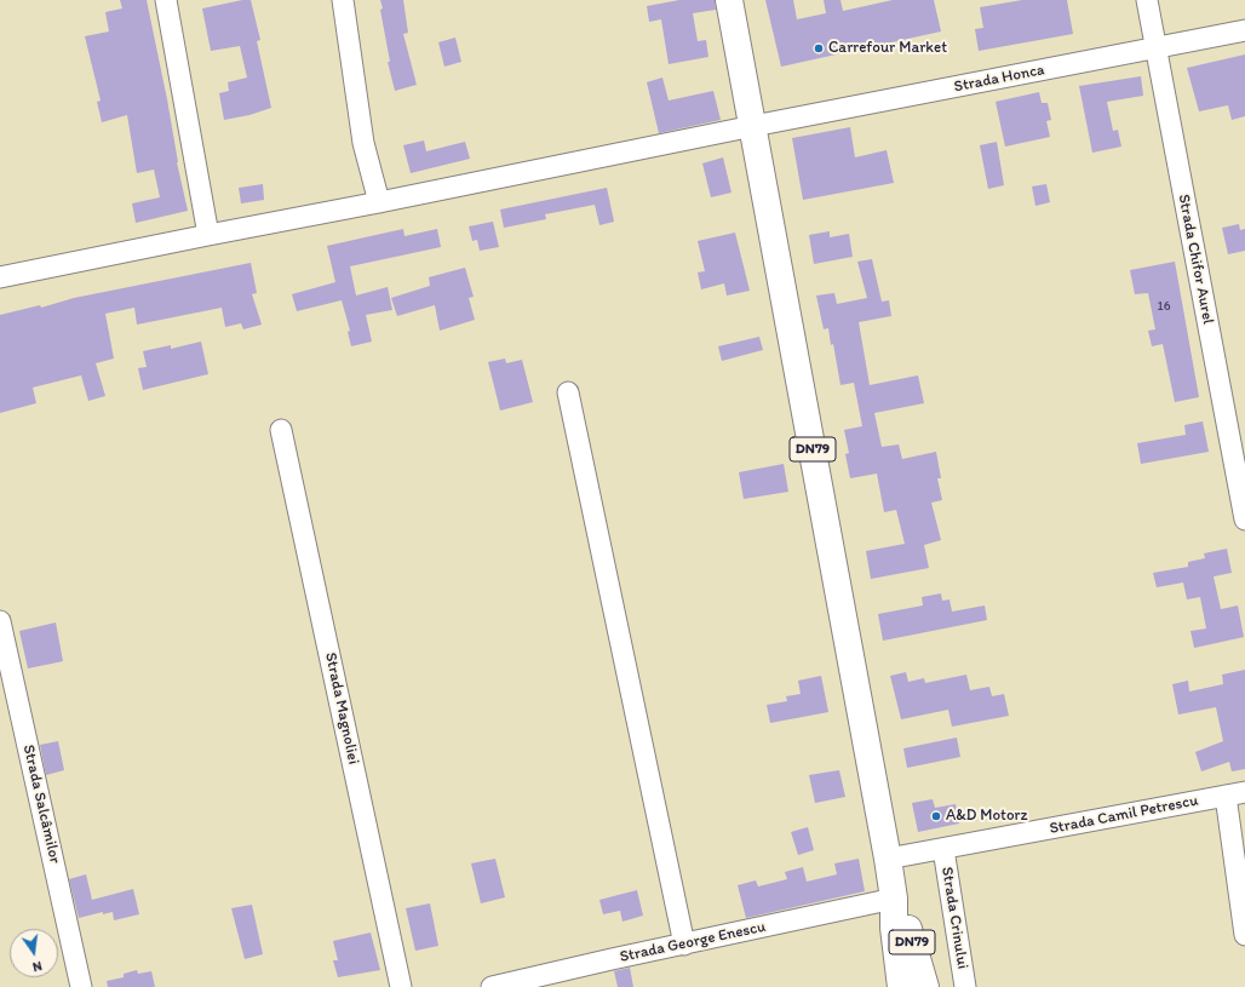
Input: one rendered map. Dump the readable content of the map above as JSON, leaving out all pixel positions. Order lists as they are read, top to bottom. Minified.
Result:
{"streets":{"highway":["DN79"],"street":["Strada Honca","Strada Chifor Aurel","Strada Magnoliei","Strada Salcâmilor","Strada Camil Petrescu","Strada Crinului","Strada George Enescu"]},"crossings":[["Strada Honca","Strada Chifor Aurel"],["Strada Honca","DN79"],["DN79","Strada Camil Petrescu"],["DN79","Strada George Enescu"],["Strada Camil Petrescu","Strada Crinului"]],"places":["Carrefour Market","A&D Motorz"],"house_numbers":["16"],"north":"bottom"}
